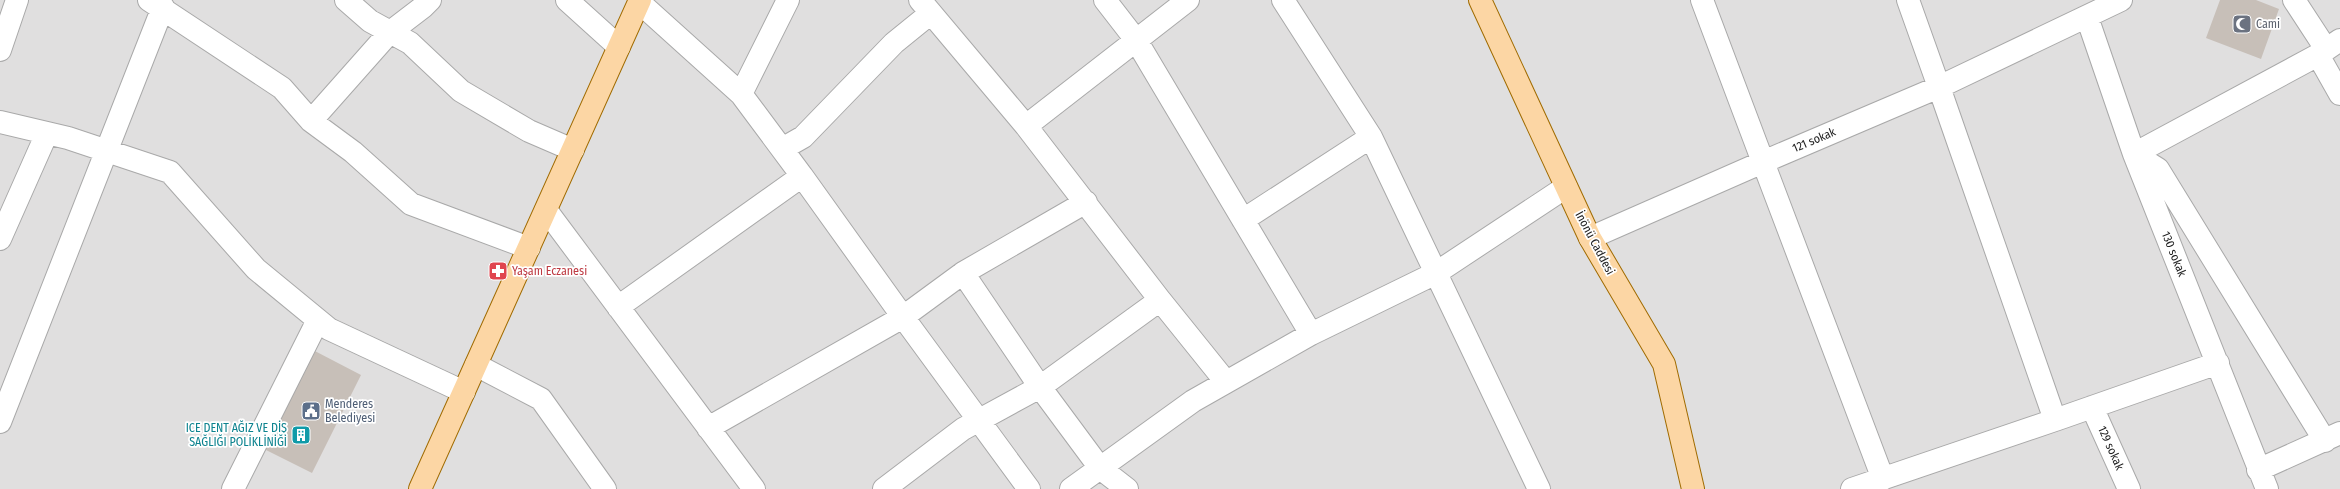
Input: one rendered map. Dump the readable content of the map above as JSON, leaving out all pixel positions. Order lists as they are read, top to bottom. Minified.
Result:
{"streets":{"main road":["İnönü Caddesi"],"street":["121 sokak","130 sokak","129 sokak"]},"crossings":[["121 sokak","İnönü Caddesi"],["121 sokak","130 sokak"]],"places":{"mosque":["Cami"],"pharmacy":["Yaşam Eczanesi"],"public building":["Menderes Belediyesi"],"building":["ICE DENT AĞIZ VE DİŞ SAĞLIĞI POLİKLİNİĞİ"]}}
